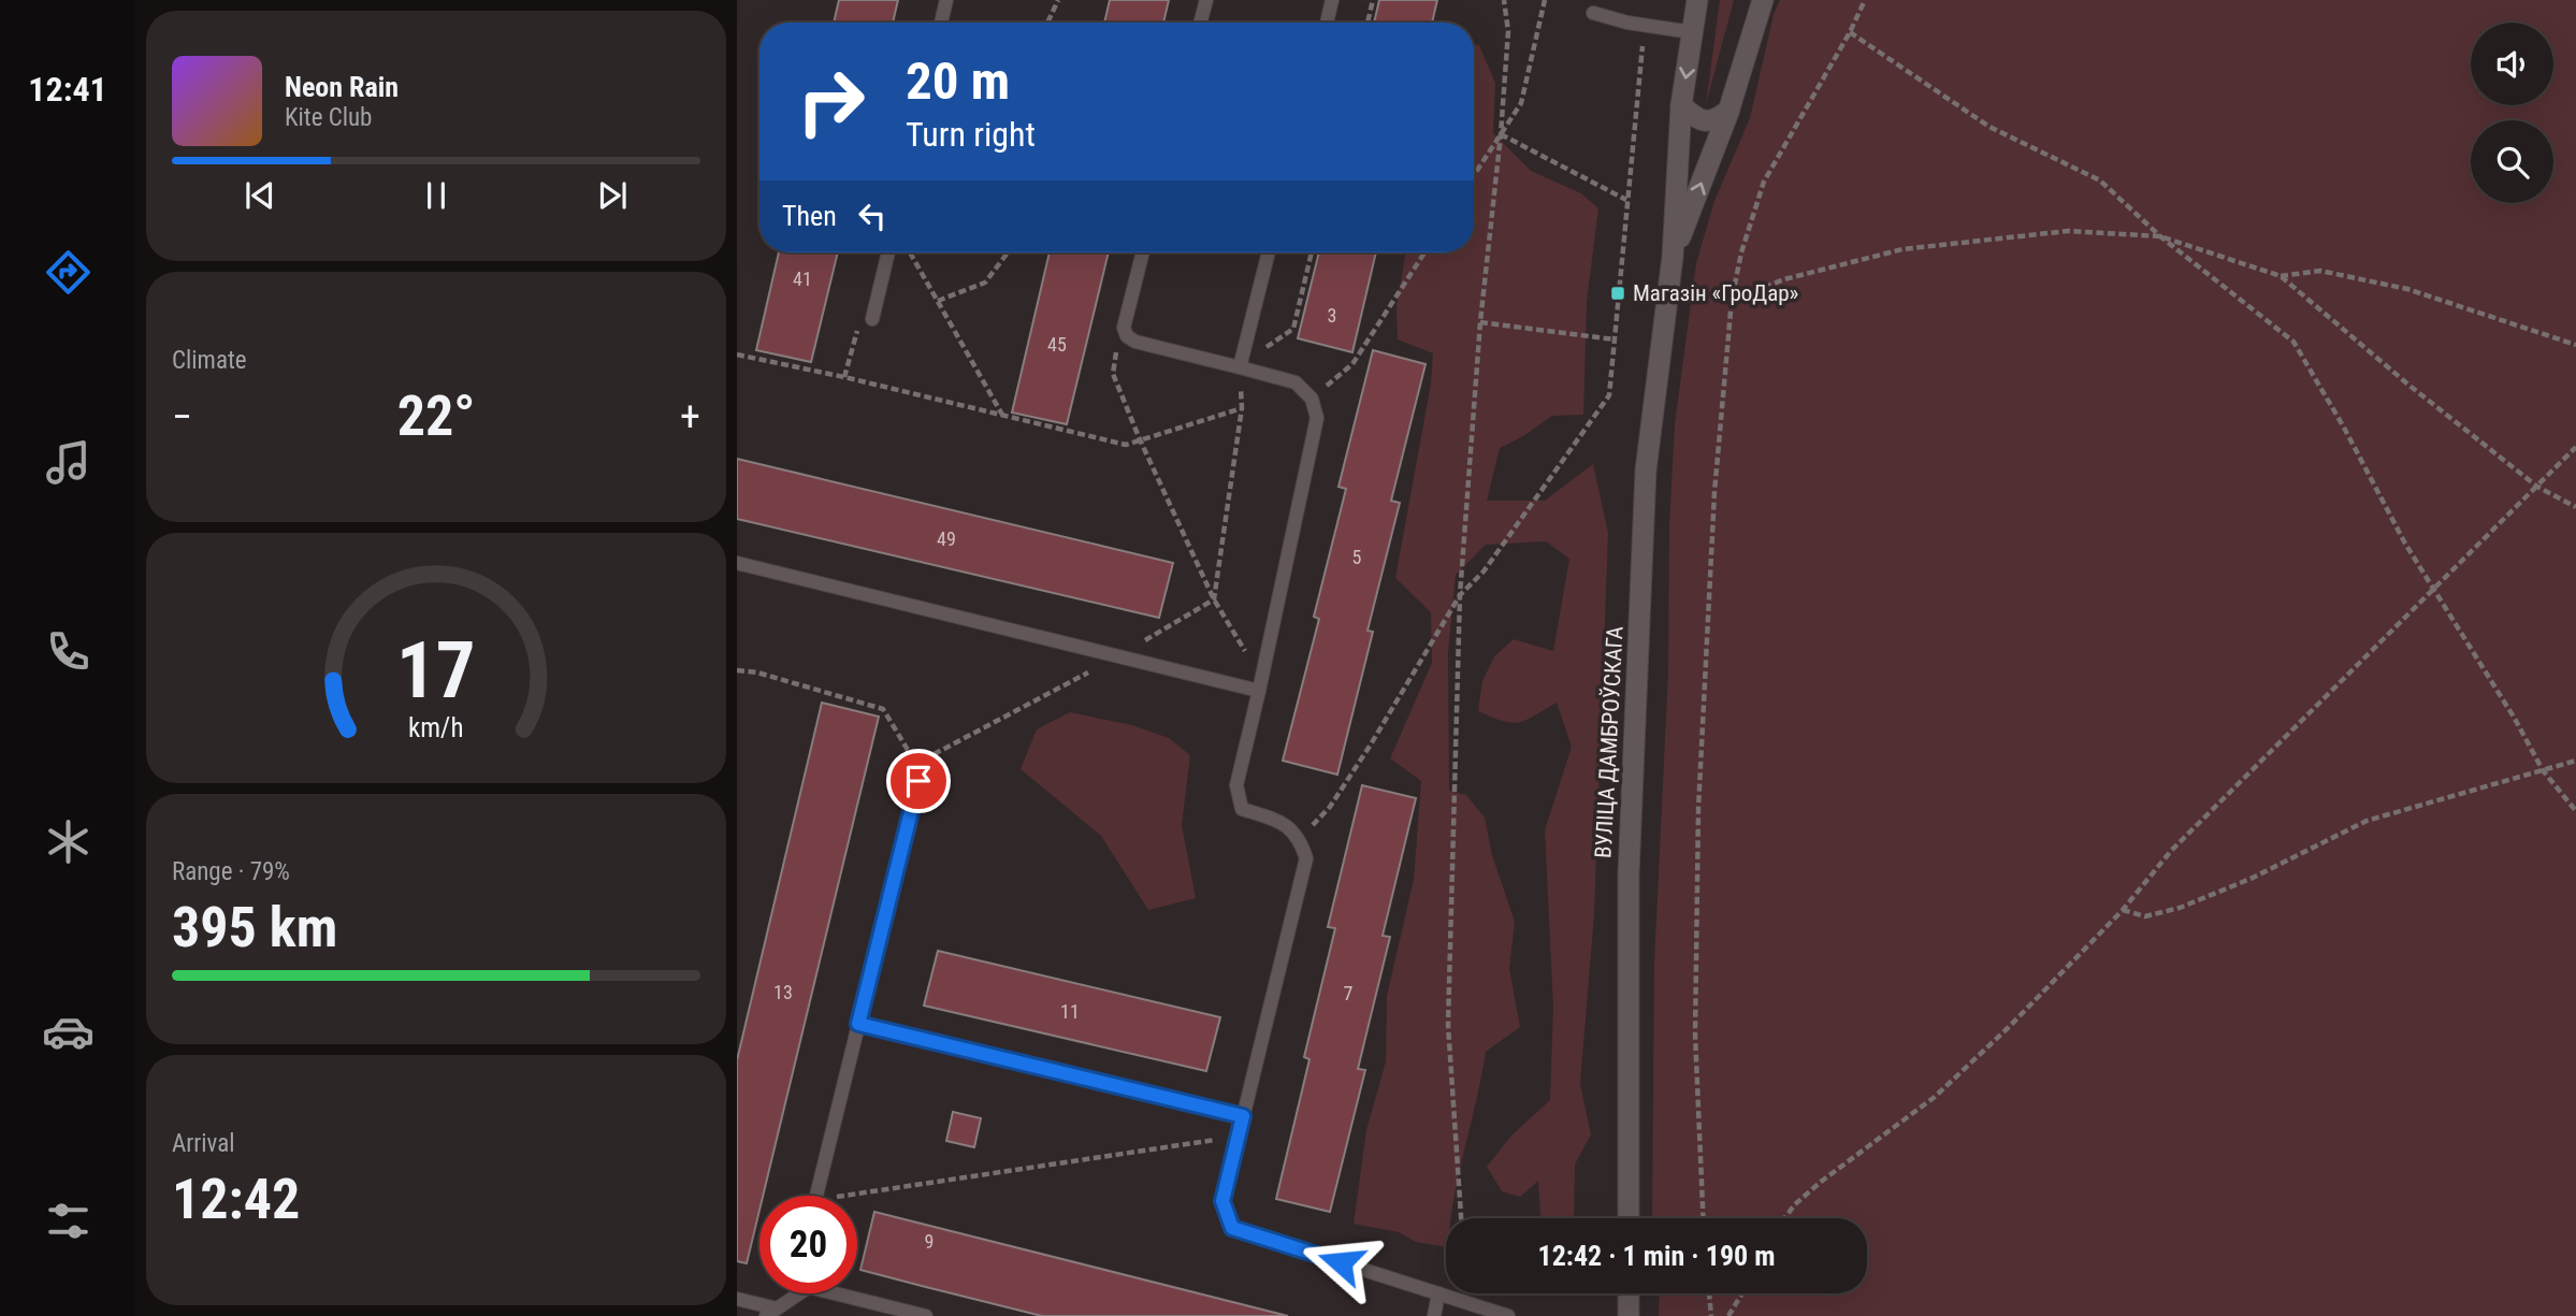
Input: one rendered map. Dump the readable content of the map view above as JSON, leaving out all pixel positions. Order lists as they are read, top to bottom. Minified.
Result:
{"streets":{"main road":["ВУЛІЦА ДАМБРОЎСКАГА"]},"places":{"transit":["Магазін «ГроДар»"]},"house_numbers":["41","3","45","49","5","13","7","11","9"],"page":{"tabs":"12:41","turn":["20 m","Turn right"],"song":["Neon Rain","Kite Club"],"then":"Then","tile":["Climate",["Range · 79%","395 km"],["Arrival","12:42"]],"heat":["−","22°","+"],"limit":"20","trip":"12:42 · 1 min · 190 m","gauge":["17","km/h"]}}
